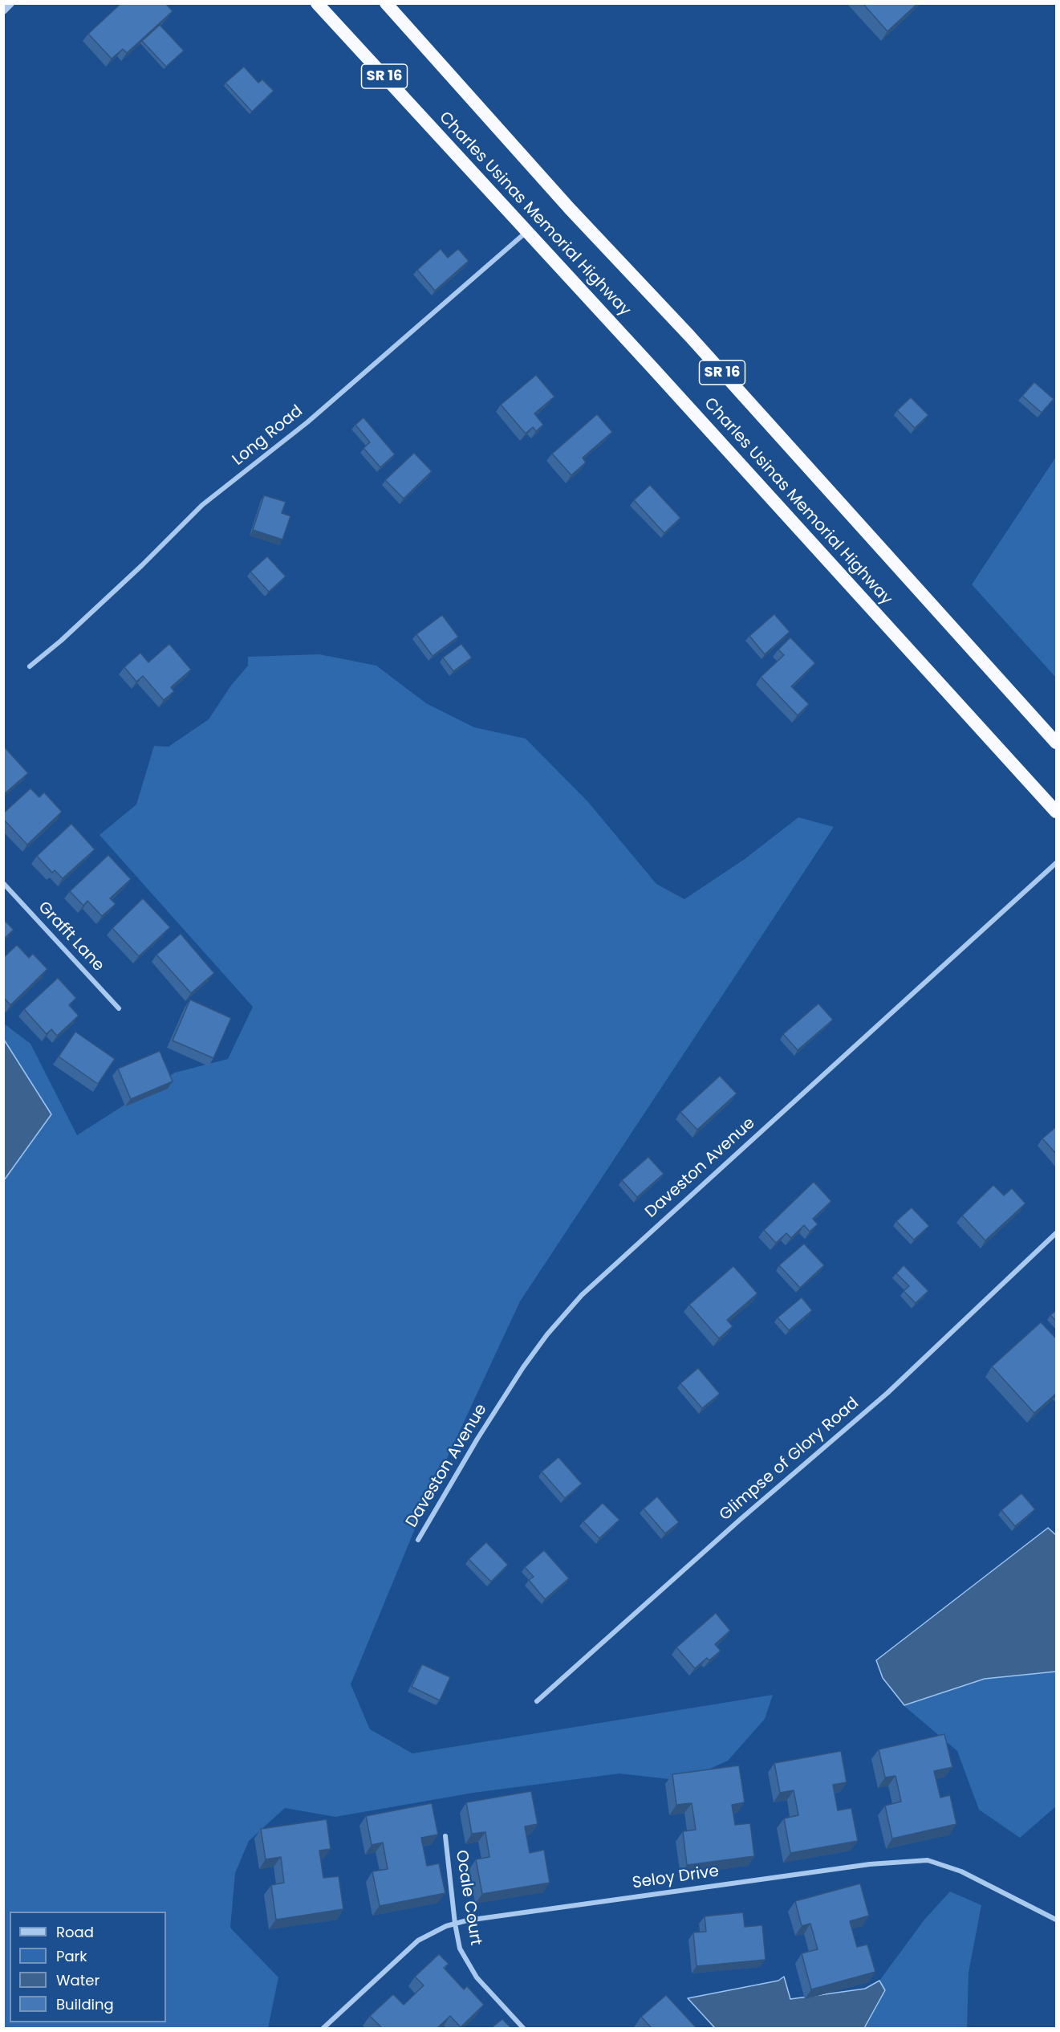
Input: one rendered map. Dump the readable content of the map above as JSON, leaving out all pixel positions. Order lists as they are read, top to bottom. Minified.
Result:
{"streets":{"highway":["SR 16","Charles Usinas Memorial Highway"],"street":["Long Road","Grafft Lane","Daveston Avenue","Glimpse of Glory Road","Seloy Drive","Ocale Court"]},"crossings":[["Charles Usinas Memorial Highway","Long Road"],["Seloy Drive","Ocale Court"]],"legend":["Road","Park","Water","Building"]}
